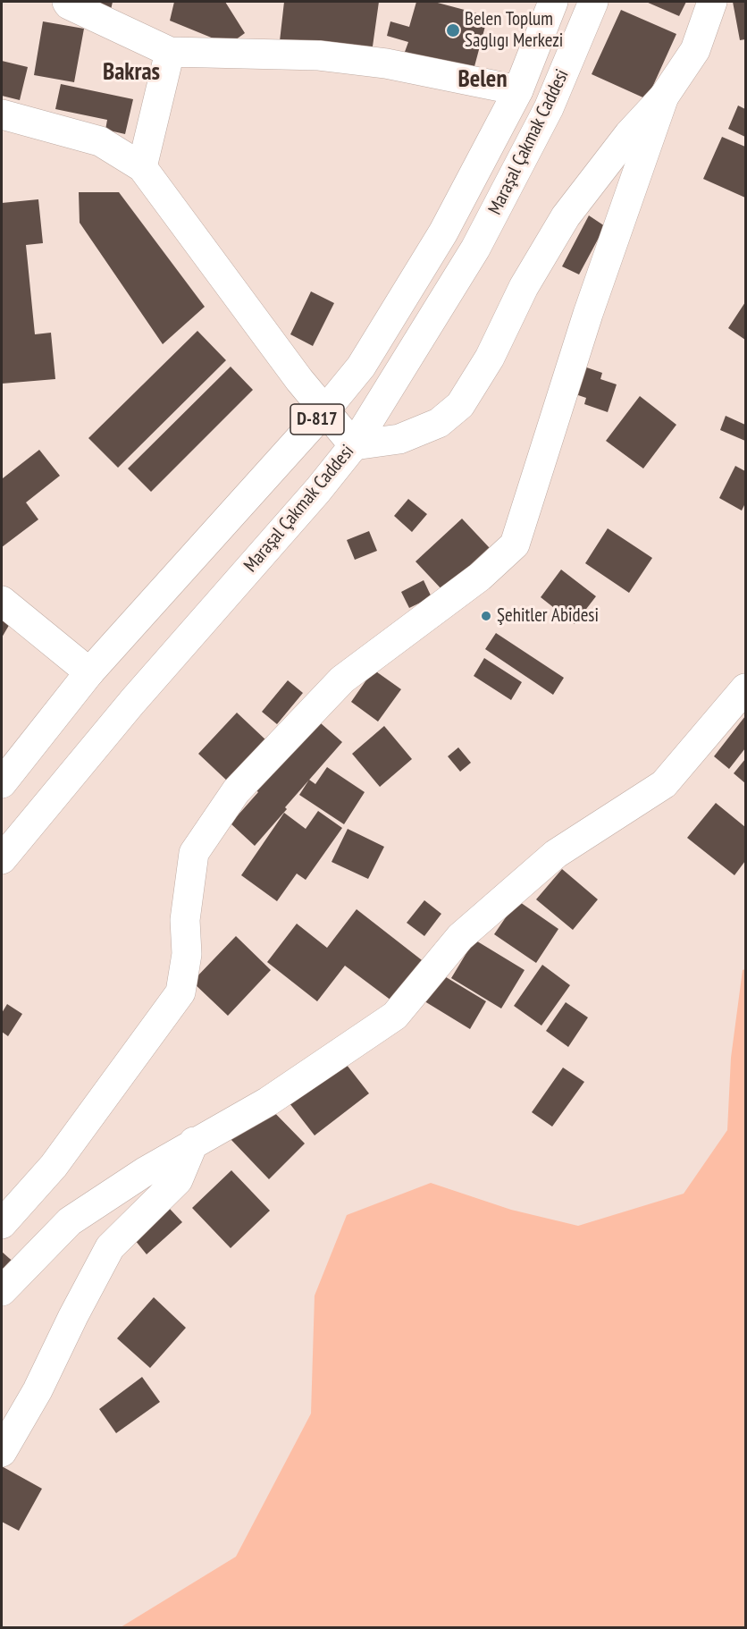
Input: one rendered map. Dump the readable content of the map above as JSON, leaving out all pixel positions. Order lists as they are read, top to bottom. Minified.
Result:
{"streets":{"main road":["Maraşal Çakmak Caddesi","D-817"]},"districts":["Bakras","Belen"],"places":["Belen Toplum Saglıgı Merkezi","Şehitler Abidesi"]}
